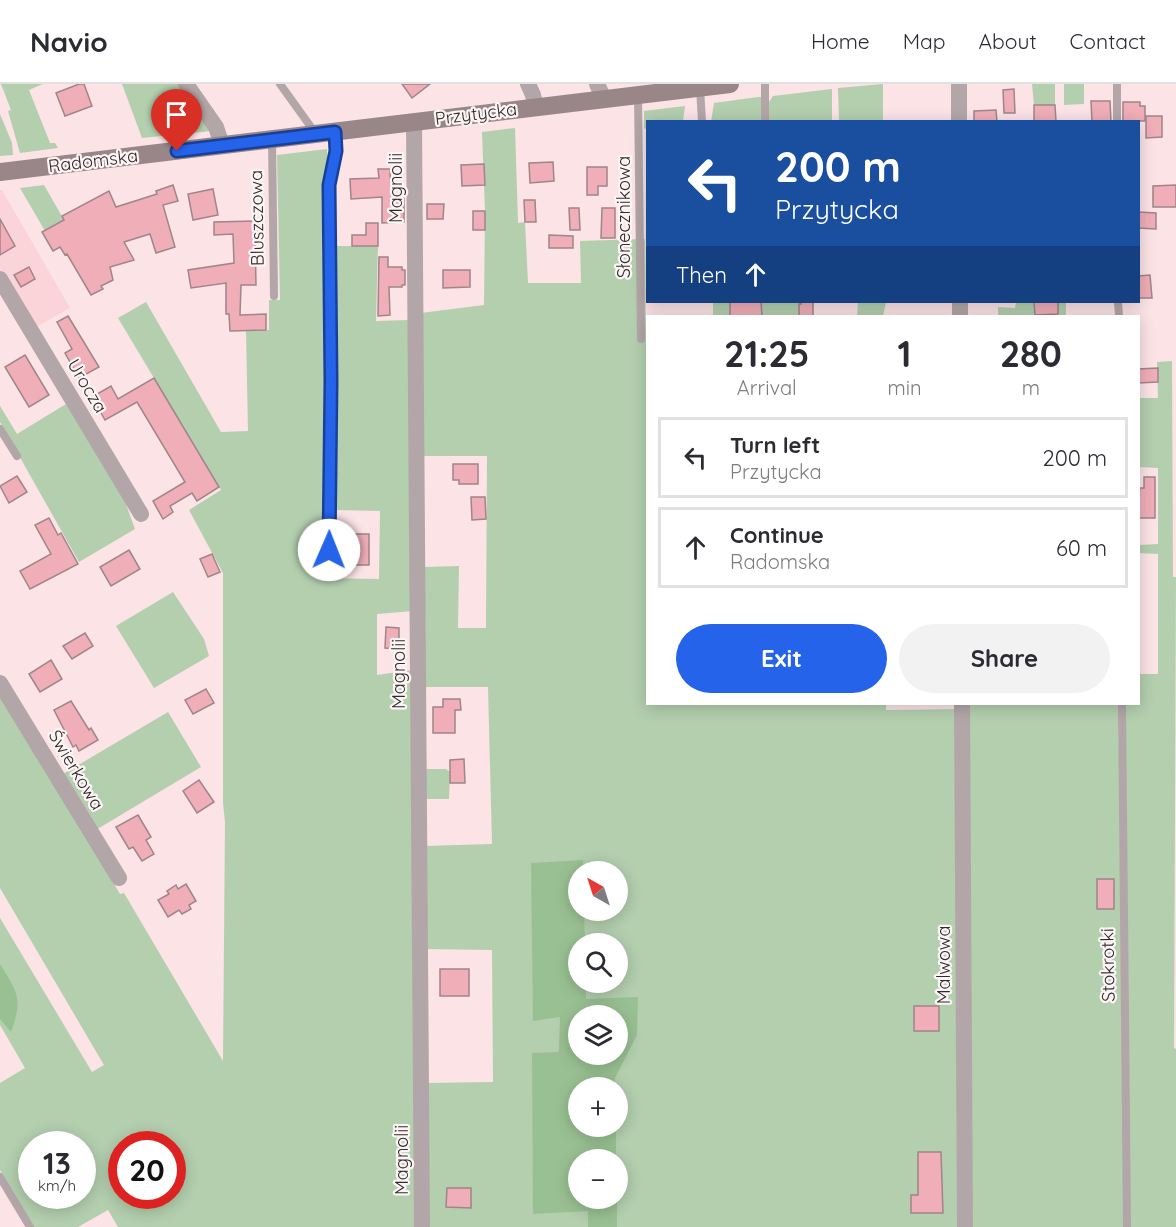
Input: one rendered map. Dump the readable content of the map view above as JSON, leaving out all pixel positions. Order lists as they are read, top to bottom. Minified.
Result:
{"streets":{"main road":["Przytycka","Radomska"],"street":["Magnolii","Urocza","Świerkowa","Malwowa"],"lane":["Słonecznikowa","Bluszczowa","Stokrotki"]},"crossings":[["Przytycka","Radomska"],["Przytycka","Magnolii"],["Przytycka","Słonecznikowa"],["Przytycka","Bluszczowa"]],"north":"top left","page":{"header":"Navio","nav":["Home","Map","About","Contact"],"turn":["200 m","Przytycka"],"then":"Then","eta":["21:25","Arrival","1","min","280","m"],"list":[{"name":"Turn left","note":"Przytycka","value":"200 m"},{"name":"Continue","note":"Radomska","value":"60 m"}],"buttons":["Exit","Share"],"map_buttons":["+","−"],"speed":"13 km/h","limit":"20"}}
